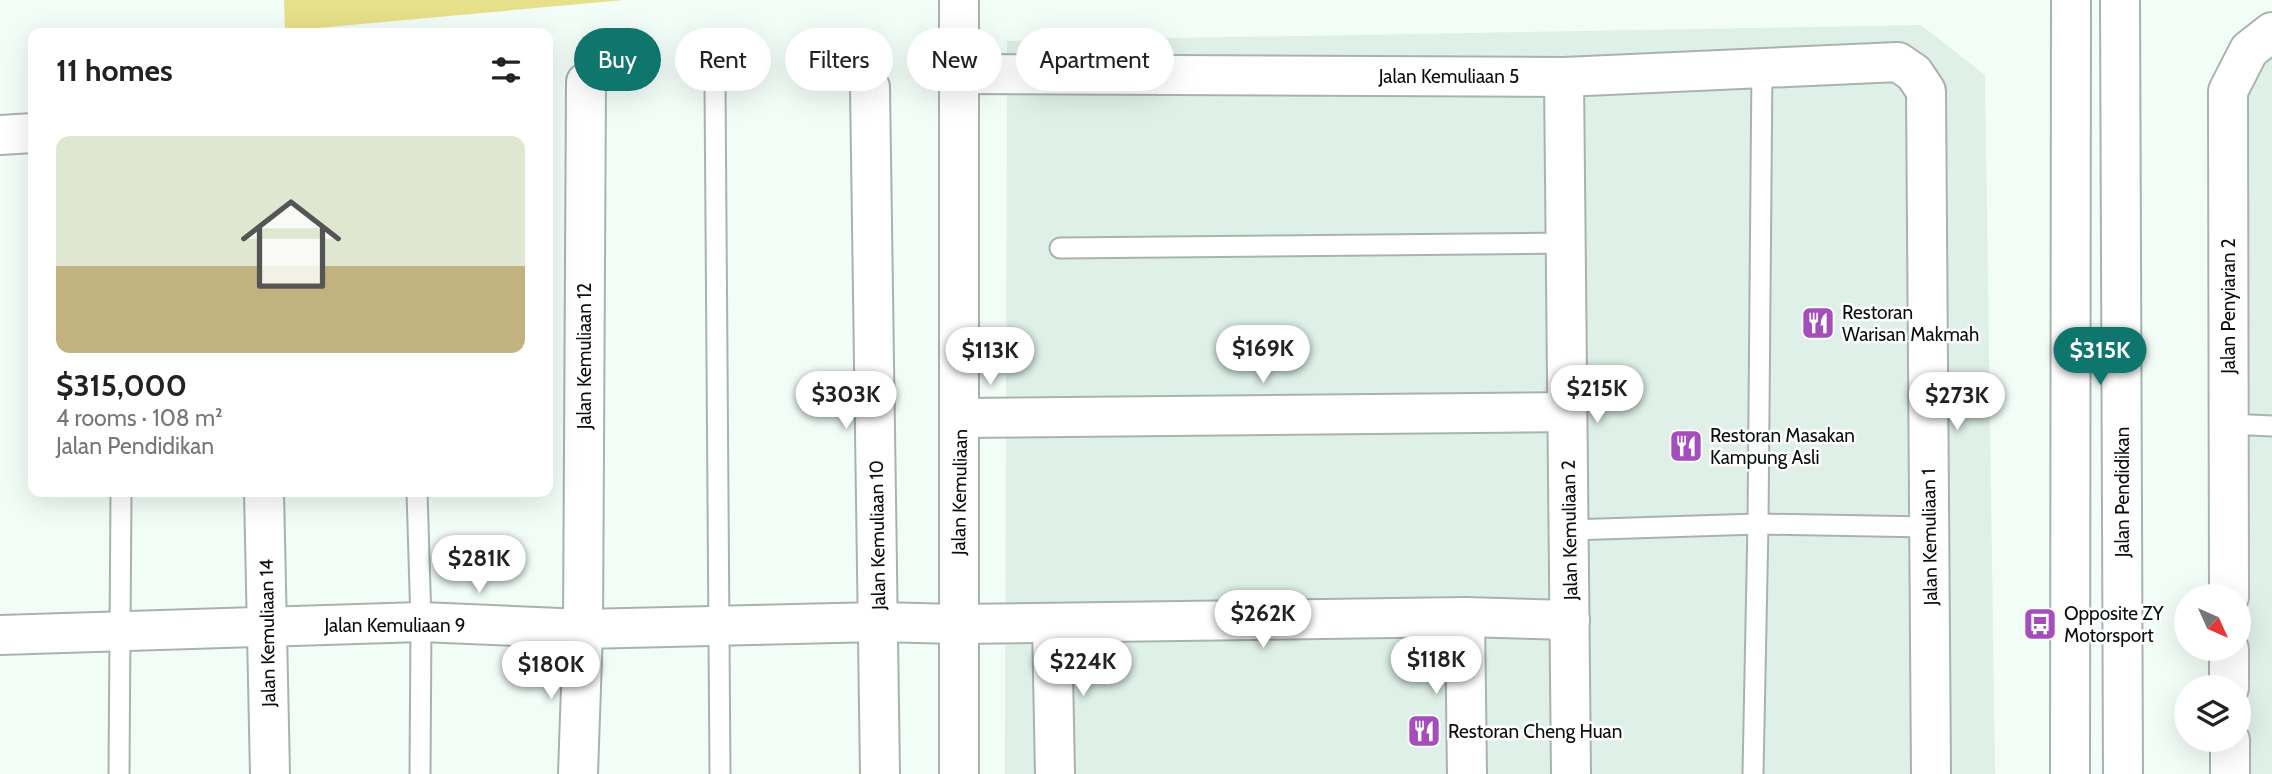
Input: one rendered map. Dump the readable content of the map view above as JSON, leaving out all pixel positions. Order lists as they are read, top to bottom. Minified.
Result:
{"streets":{"street":["Jalan Kemuliaan 5","Jalan Penyiaran 2","Jalan Kemuliaan 12","Jalan Kemuliaan","Jalan Pendidikan","Jalan Kemuliaan 2","Jalan Kemuliaan 10","Jalan Kemuliaan 1","Jalan Kemuliaan 9","Jalan Kemuliaan 14"]},"crossings":[["Jalan Kemuliaan 5","Jalan Kemuliaan 2"],["Jalan Kemuliaan 5","Jalan Kemuliaan 1"],["Jalan Kemuliaan 12","Jalan Kemuliaan 9"],["Jalan Kemuliaan","Jalan Kemuliaan 9"],["Jalan Kemuliaan 2","Jalan Kemuliaan 9"],["Jalan Kemuliaan 10","Jalan Kemuliaan 9"],["Jalan Kemuliaan 9","Jalan Kemuliaan 14"]],"places":{"restaurant":["Restoran Warisan Makmah","Restoran Masakan Kampung Asli","Restoran Cheng Huan"],"bus stop":["Opposite ZY Motorsport"]},"north":"bottom right","page":{"chip":["Buy","Rent","Filters","New","Apartment"],"heading":"11 homes","list":[{"name":"$315,000","note":"4 rooms · 108 m² · Jalan Pendidikan"}],"price":["$169K","$113K","$315K","$215K","$303K","$273K","$281K","$262K","$118K","$224K","$180K"]}}
